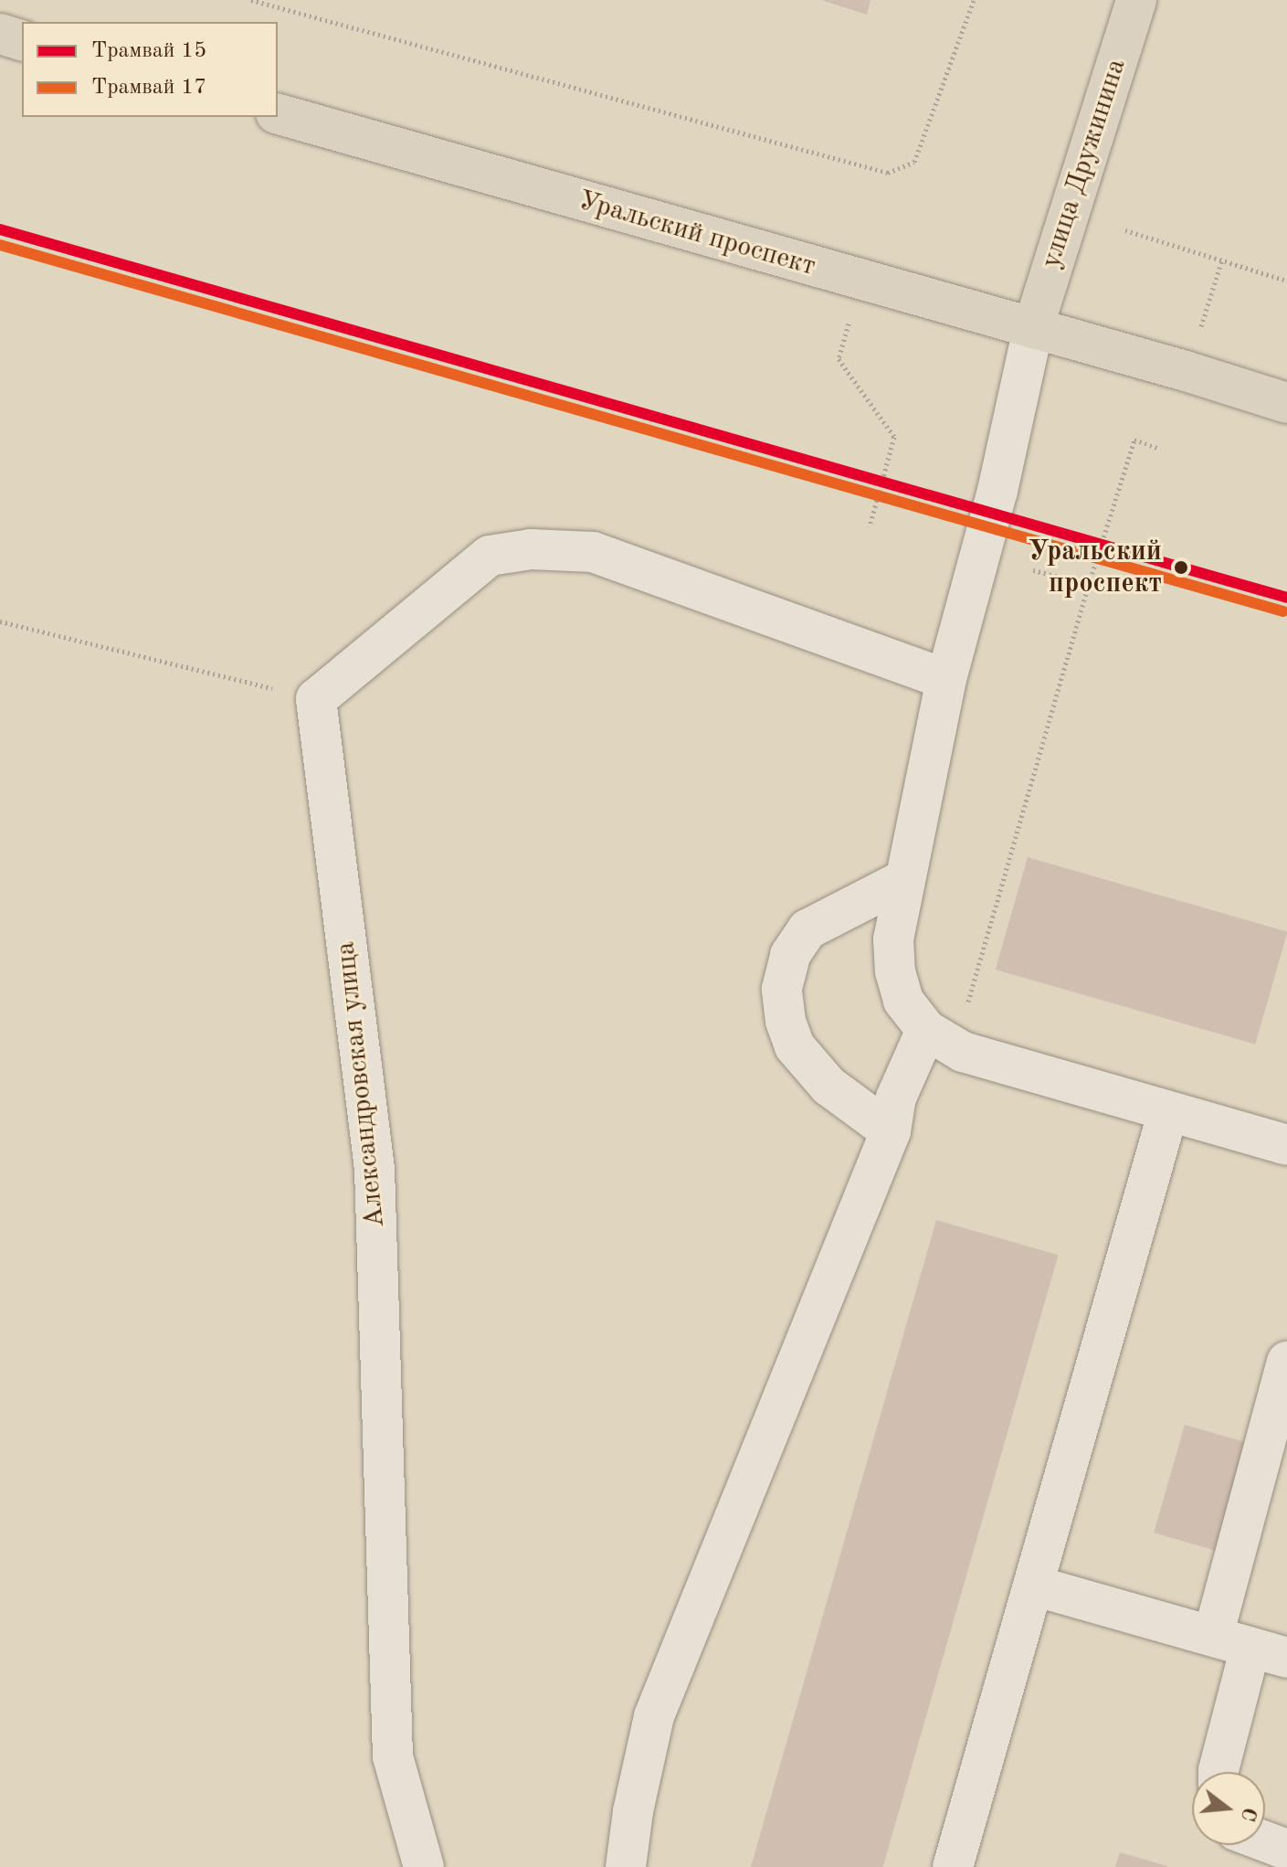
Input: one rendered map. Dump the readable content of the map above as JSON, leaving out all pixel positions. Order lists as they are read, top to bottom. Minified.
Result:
{"streets":{"main road":["улица Дружинина","Уральский проспект"],"street":["Александровская улица"]},"crossings":[["улица Дружинина","Уральский проспект"]],"places":["Уральский проспект"],"lines":["tram line 15","tram line 17"],"legend":["Трамвай 15","Трамвай 17"],"north":"right"}
